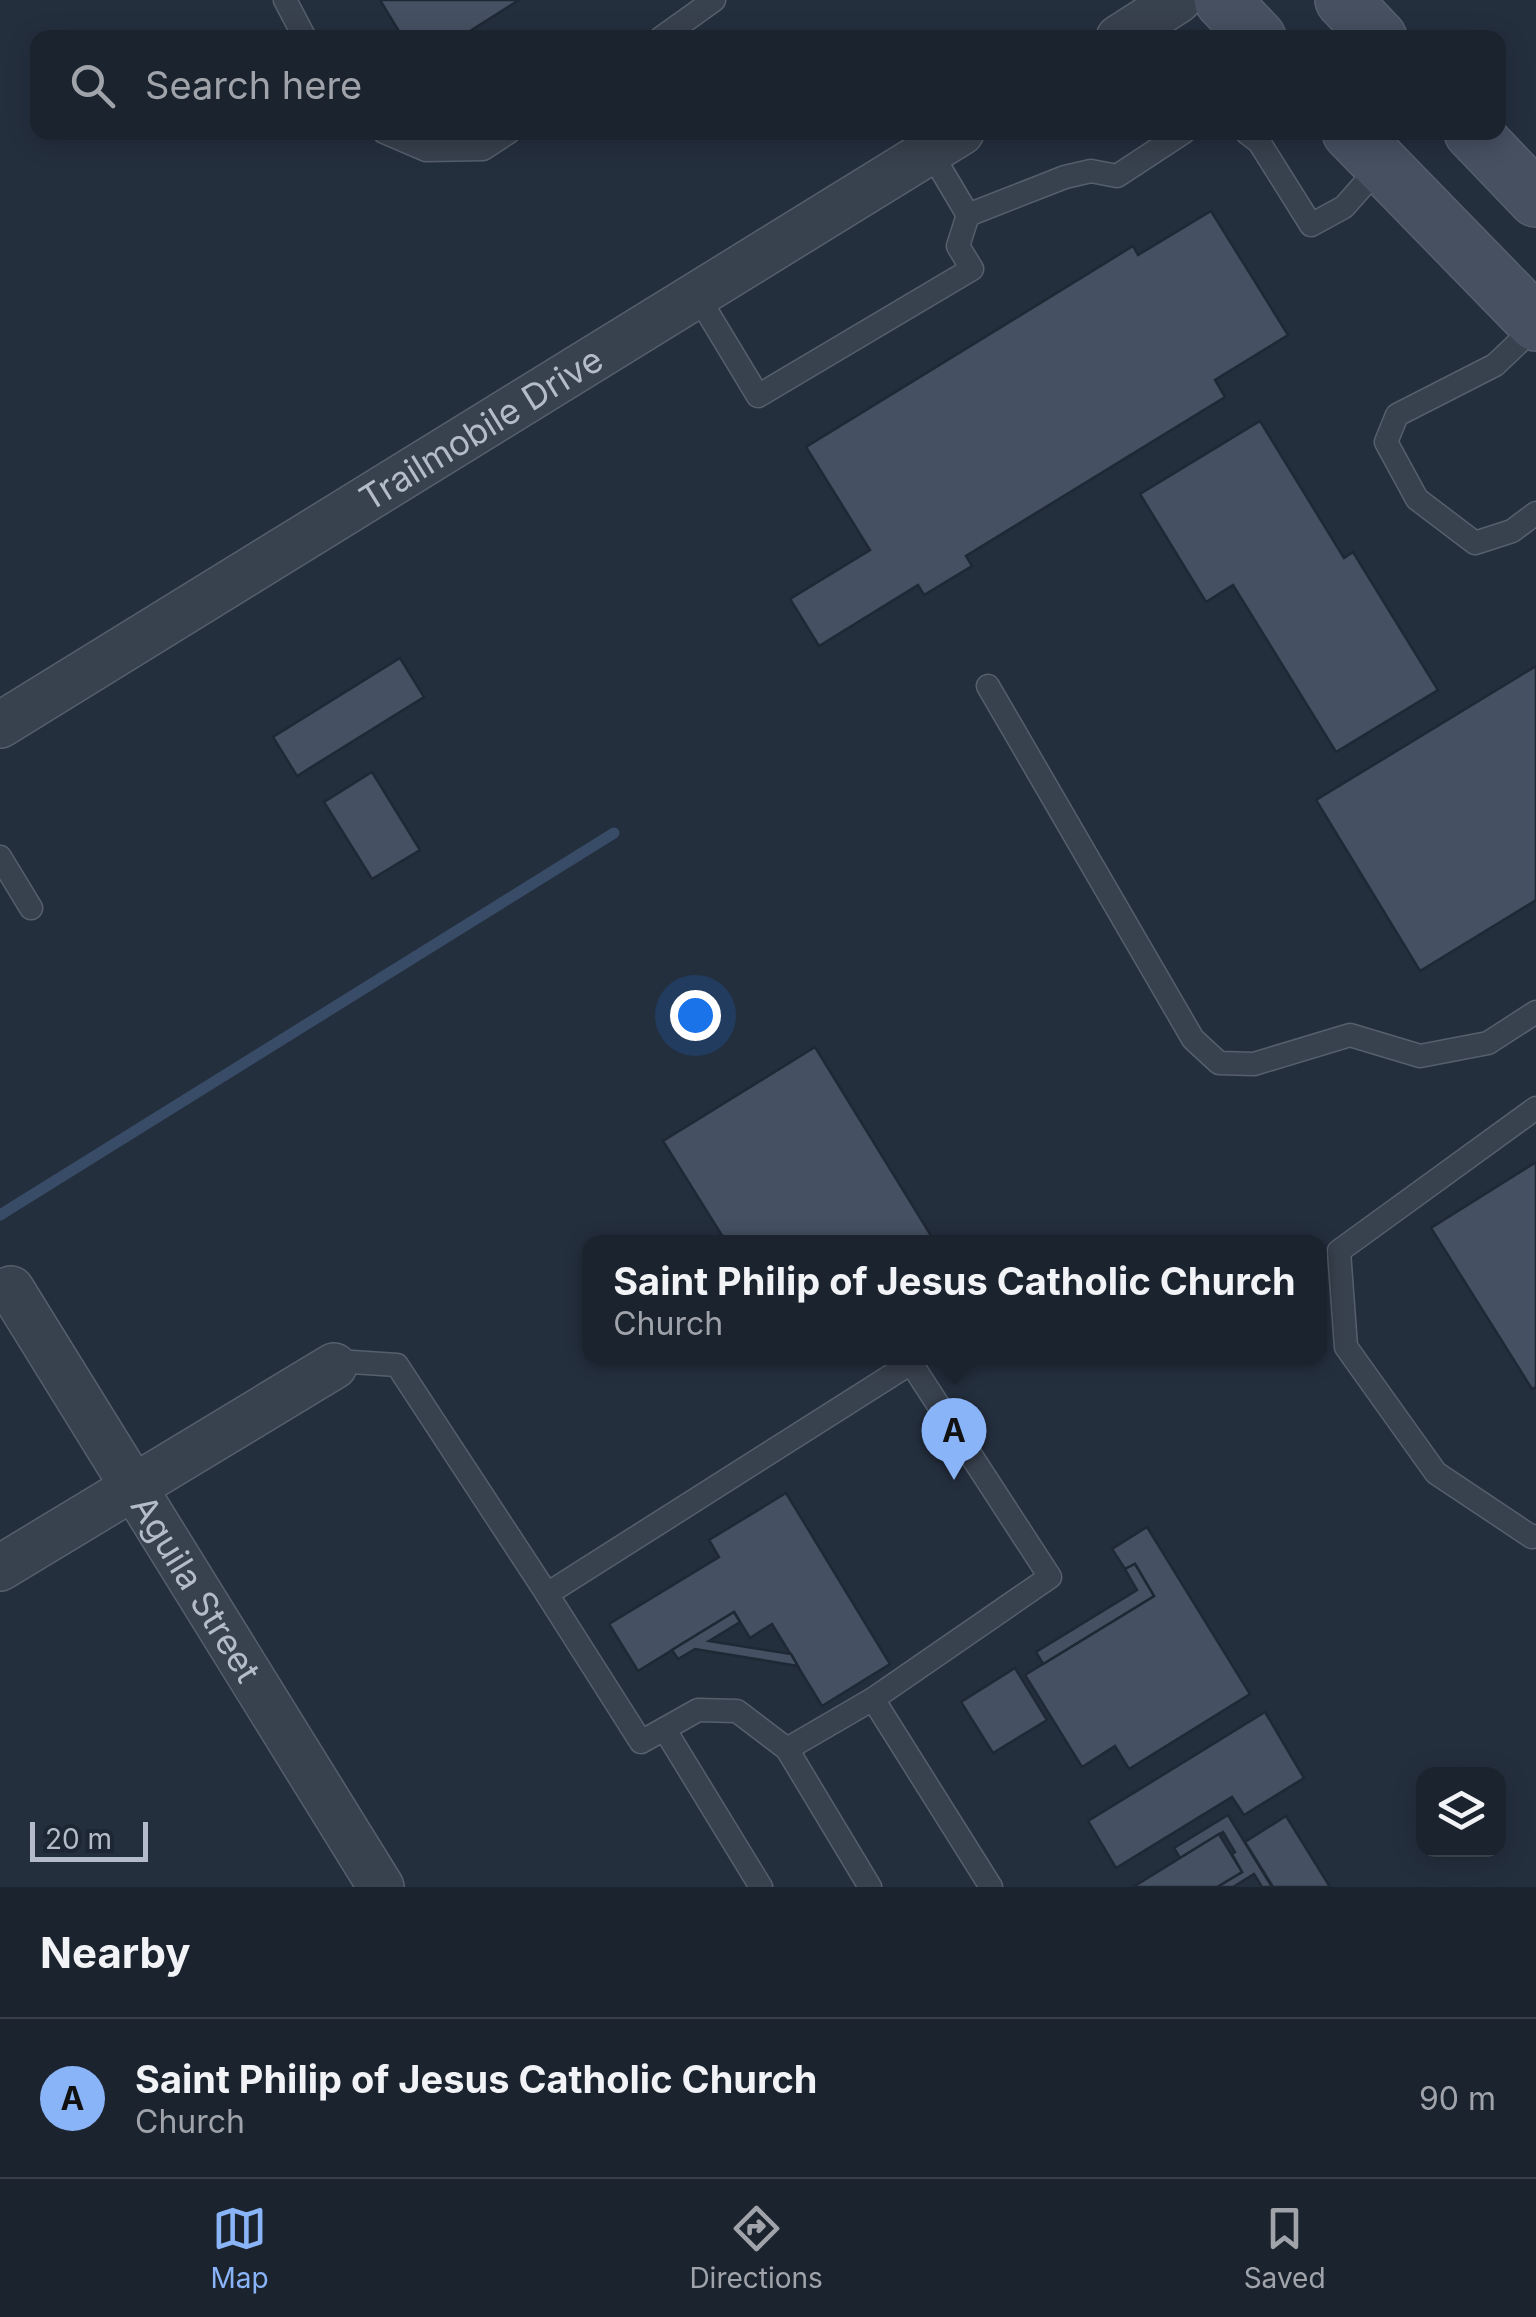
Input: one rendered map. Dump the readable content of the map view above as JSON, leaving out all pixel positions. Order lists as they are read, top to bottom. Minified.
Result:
{"streets":{"street":["Trailmobile Drive","Aguila Street"]},"scale_bar":"20 m","page":{"search":"Search here","popup":["Saint Philip of Jesus Catholic Church","Church"],"pins":"A","scale":"20 m","heading":"Nearby","list":[{"mark":"A","name":"Saint Philip of Jesus Catholic Church","note":"Church","value":"90 m"}],"nav":["Map","Directions","Saved"]}}
